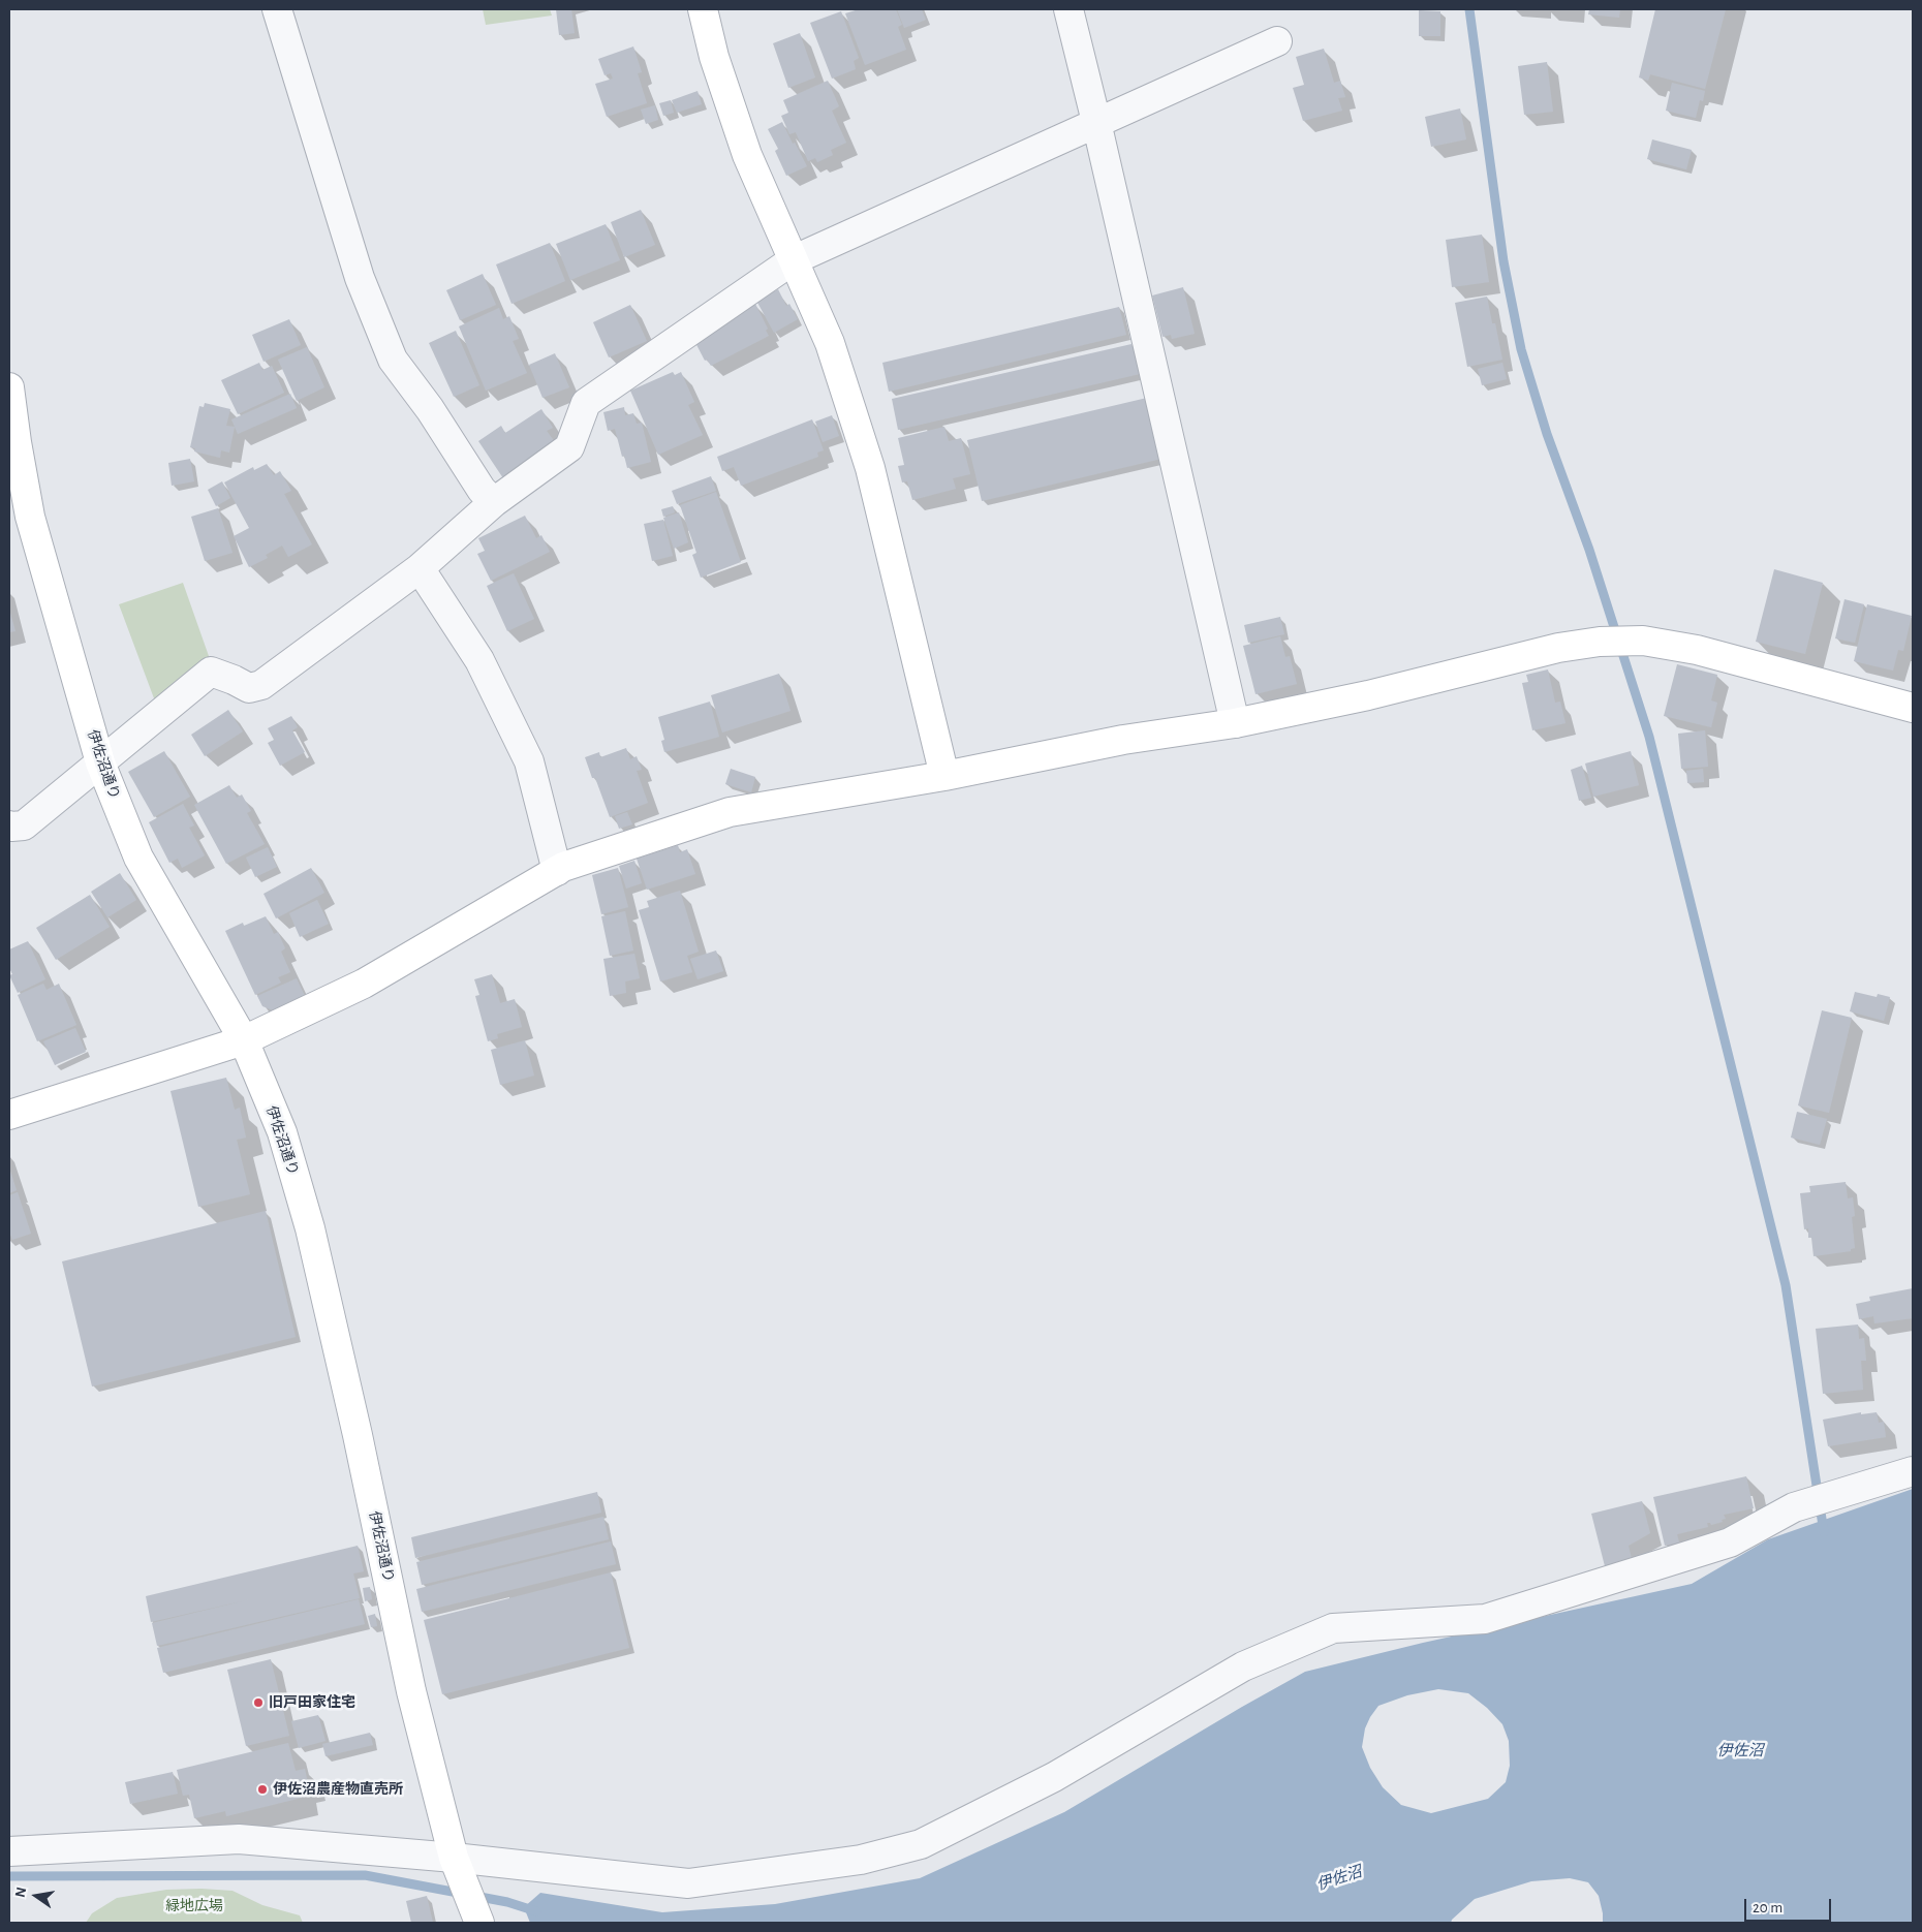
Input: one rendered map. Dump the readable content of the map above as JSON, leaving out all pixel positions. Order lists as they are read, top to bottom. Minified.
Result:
{"streets":{"street":["伊佐沼通り"]},"water":["伊佐沼"],"parks":["緑地広場"],"places":["旧戸田家住宅","伊佐沼農産物直売所"],"scale_bar":"20 m","north":"left"}
